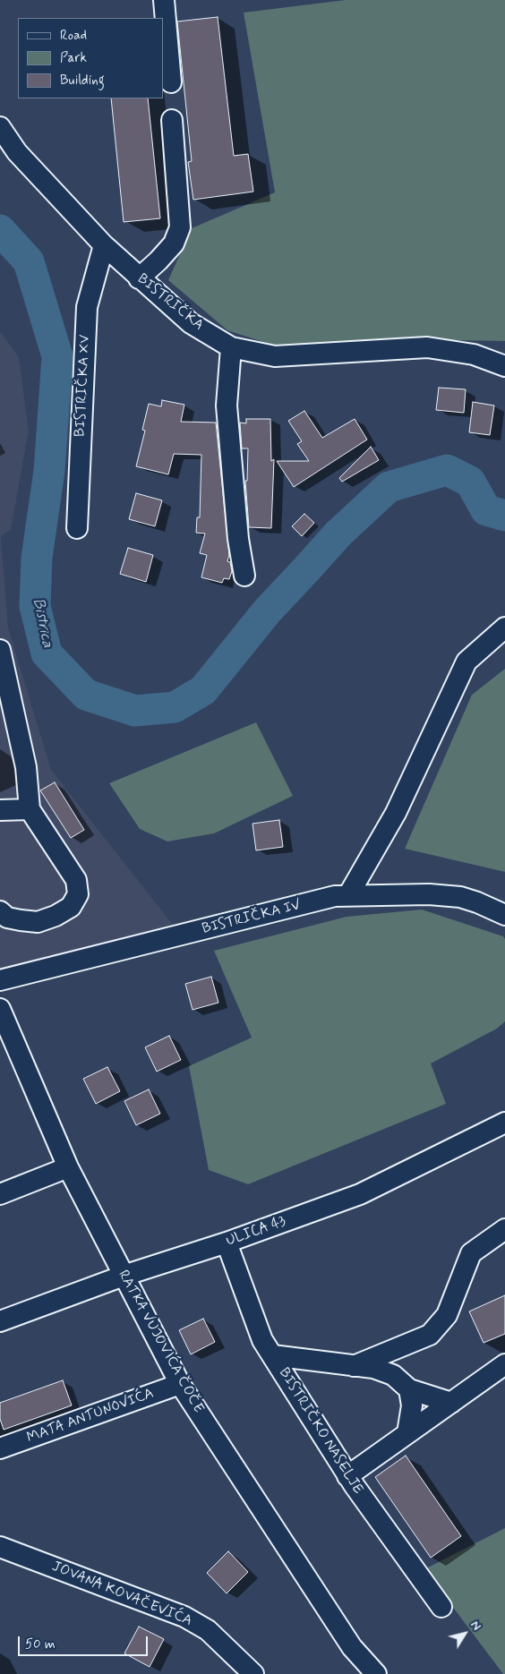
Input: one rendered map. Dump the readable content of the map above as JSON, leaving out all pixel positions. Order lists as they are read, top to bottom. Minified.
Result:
{"streets":{"street":["BISTRIČKA","BISTRIČKA XV","BISTRIČKA IV","ULICA 43","RATKA VUJOVIĆA ČOČE","MATA ANTUNOVIĆA","BISTRIČKO NASELJE","JOVANA KOVAČEVIĆA"]},"crossings":[["BISTRIČKA","BISTRIČKA XV"],["ULICA 43","RATKA VUJOVIĆA ČOČE"],["ULICA 43","BISTRIČKO NASELJE"],["RATKA VUJOVIĆA ČOČE","MATA ANTUNOVIĆA"]],"water":["Bistrica"],"legend":["Road","Park","Building"],"scale_bar":"50 m","north":"top right"}
